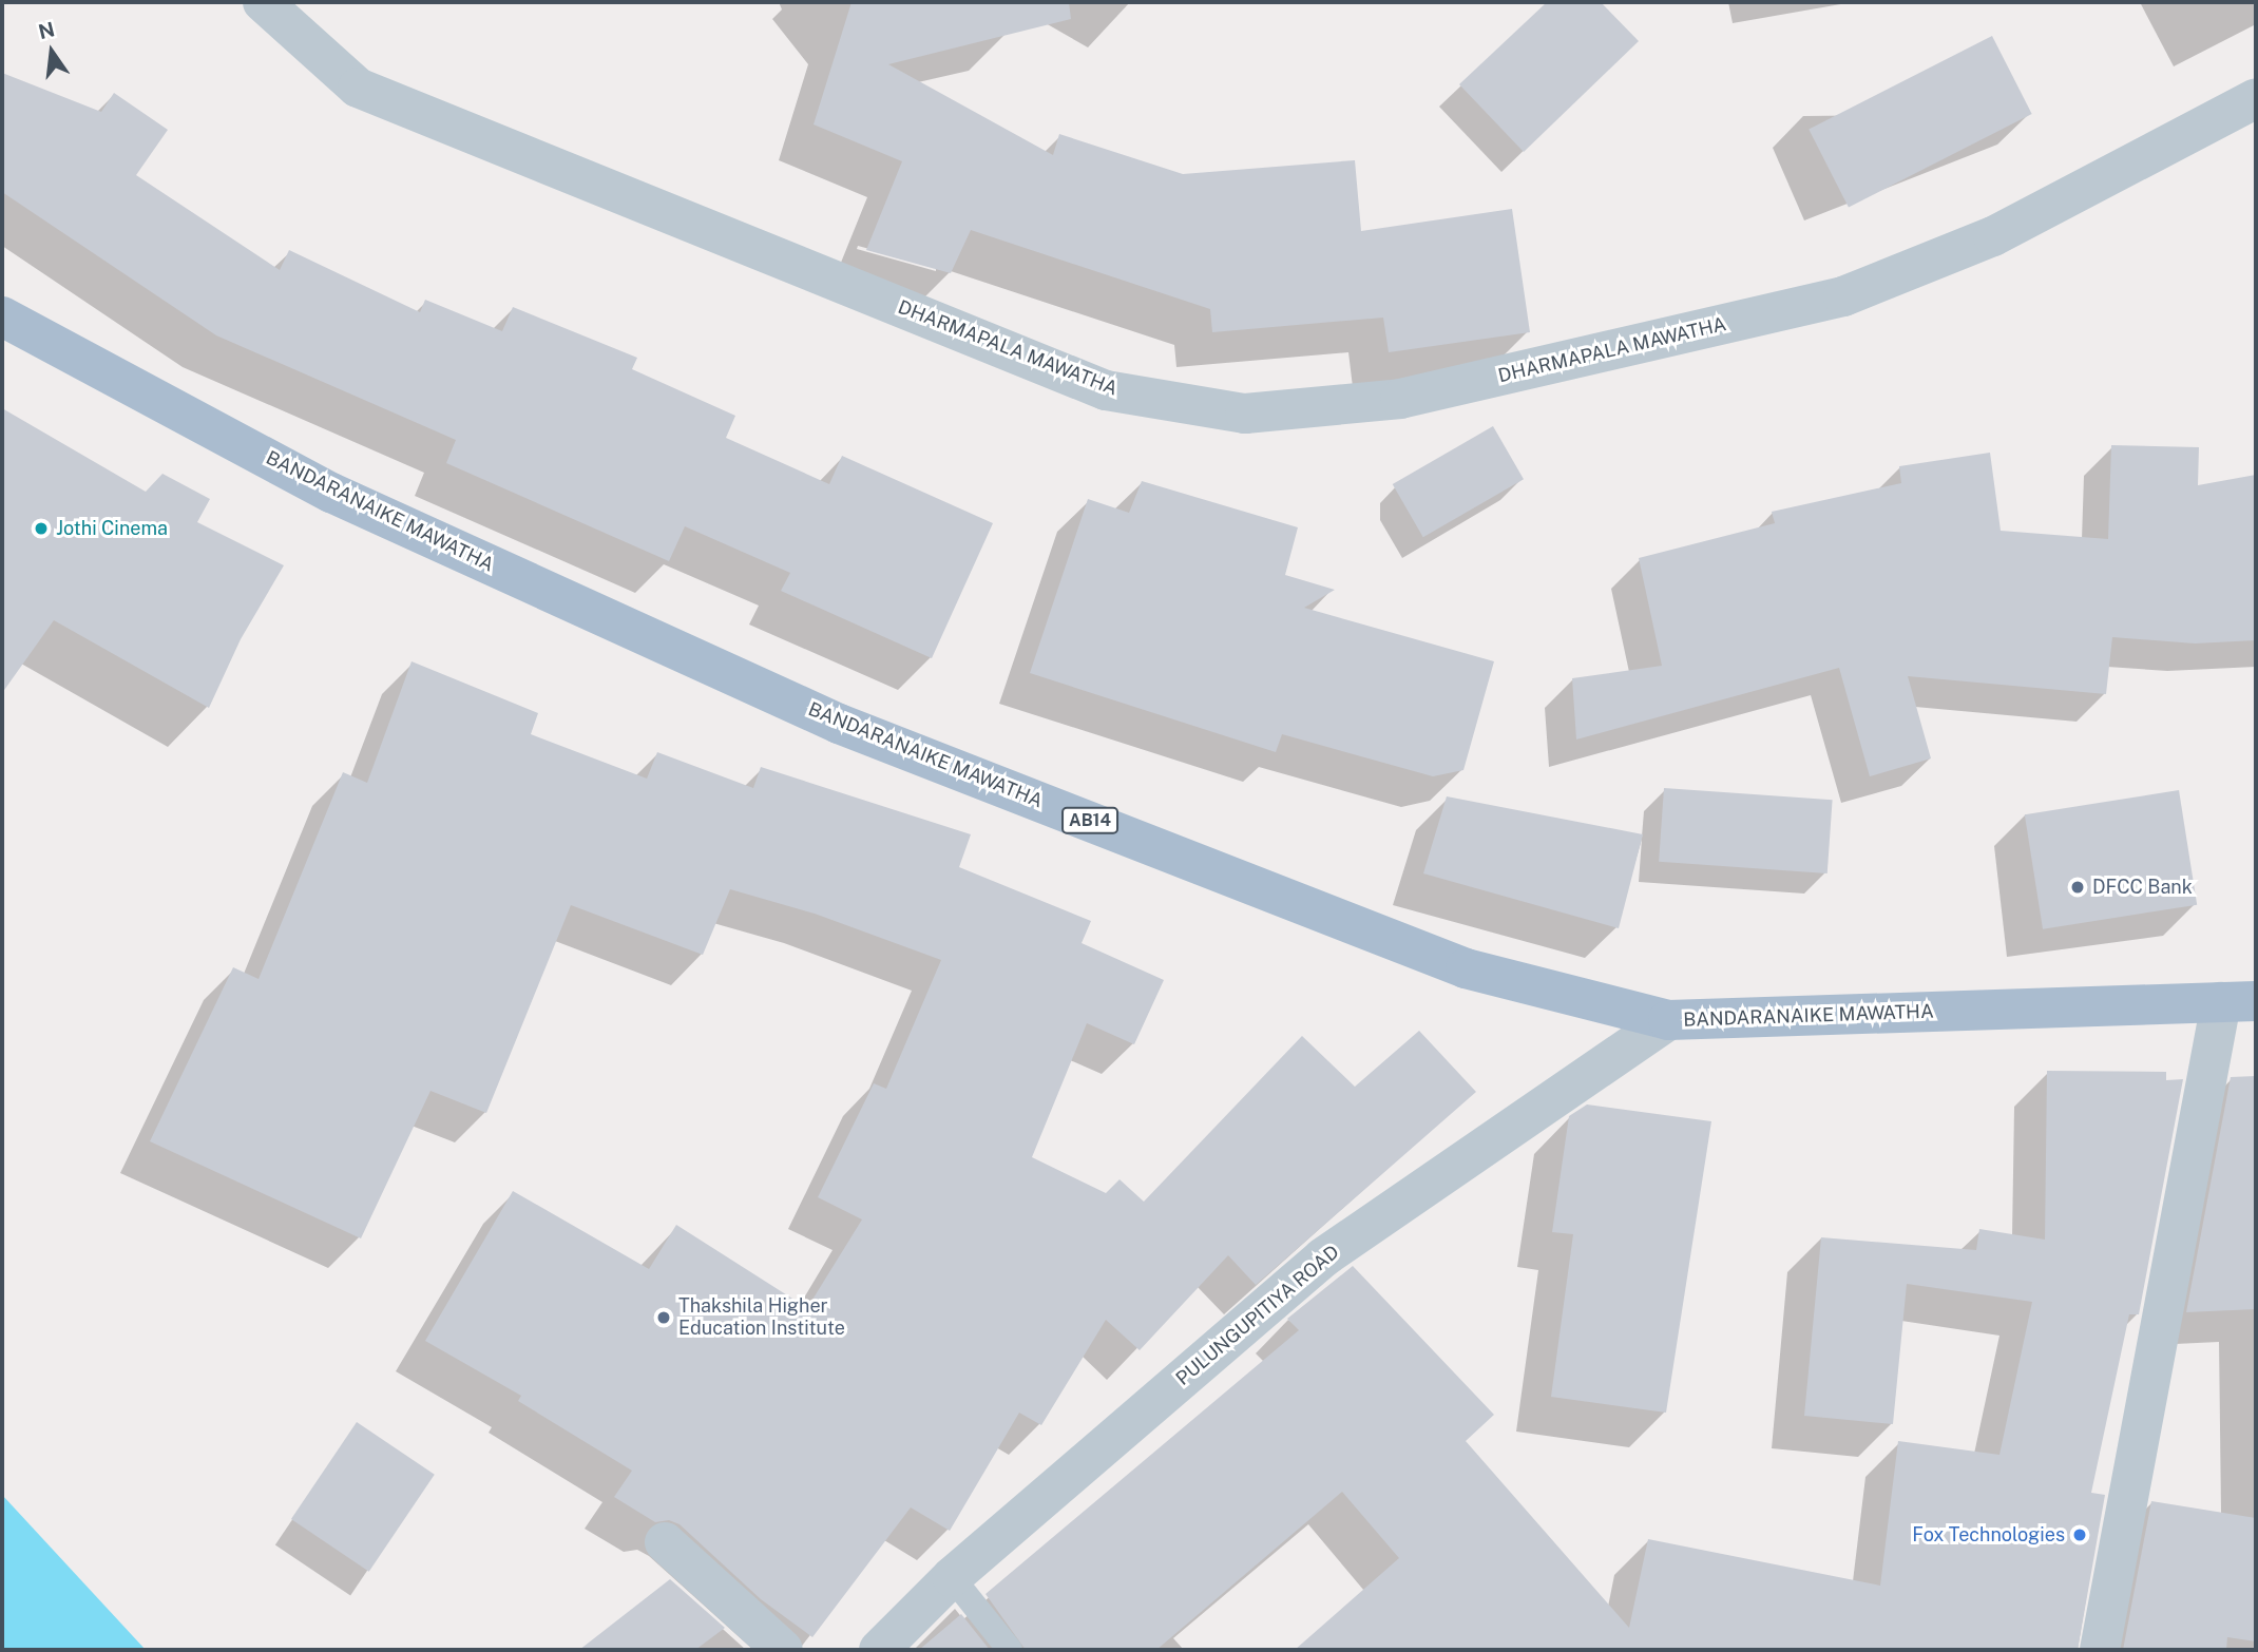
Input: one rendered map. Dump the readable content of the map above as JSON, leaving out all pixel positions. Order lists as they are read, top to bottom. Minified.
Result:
{"streets":{"main road":["BANDARANAIKE MAWATHA","AB14"],"street":["DHARMAPALA MAWATHA","PULUNGUPITIYA ROAD"]},"crossings":[["BANDARANAIKE MAWATHA","PULUNGUPITIYA ROAD"]],"places":["Jothi Cinema","DFCC Bank","Thakshila Higher Education Institute","Fox Technologies"],"north":"top"}
